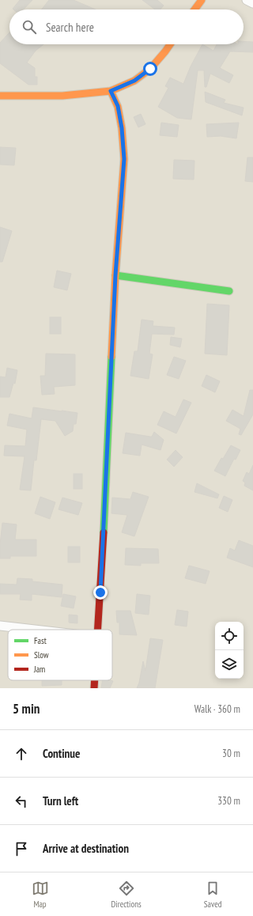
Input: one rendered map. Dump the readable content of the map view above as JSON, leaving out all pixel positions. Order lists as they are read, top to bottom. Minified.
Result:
{"legend":["Fast","Slow","Jam"],"page":{"search":"Search here","heading":["5 min","Walk · 360 m"],"list":[["Continue","30 m"],["Turn left","330 m"],"Arrive at destination"],"nav":["Map","Directions","Saved"]}}
